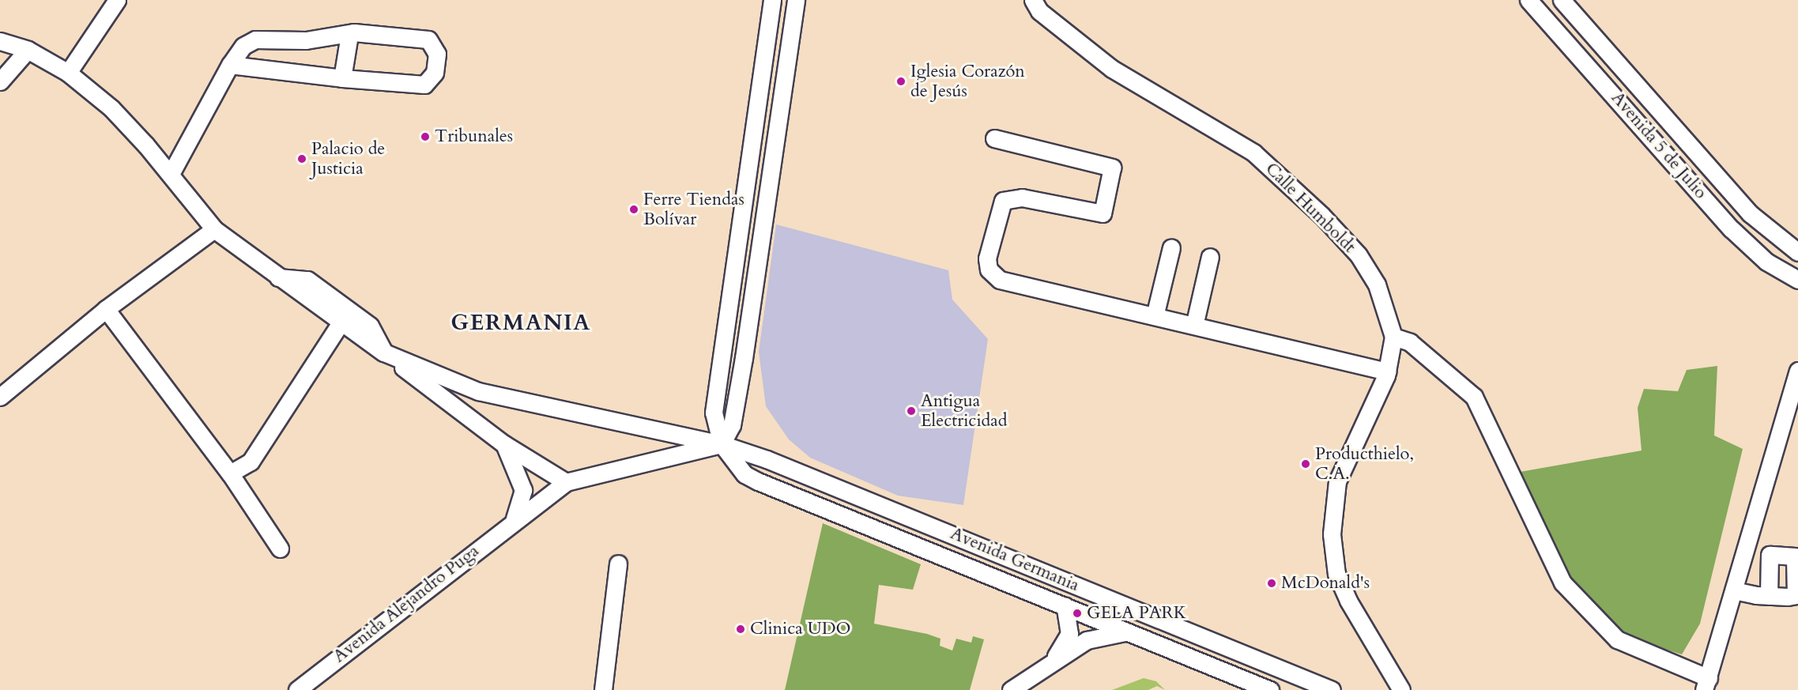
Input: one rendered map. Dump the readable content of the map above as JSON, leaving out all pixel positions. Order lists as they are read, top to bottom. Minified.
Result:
{"streets":{"street":["Avenida 5 de Julio","Calle Humboldt","Avenida Germania","Avenida Alejandro Puga"]},"districts":["GERMANIA"],"places":["Iglesia Corazón de Jesús","Tribunales","Palacio de Justicia","Ferre Tiendas Bolívar","Antigua Electricidad","Producthielo, C.A.","McDonald's","GELA PARK","Clinica UDO"]}
